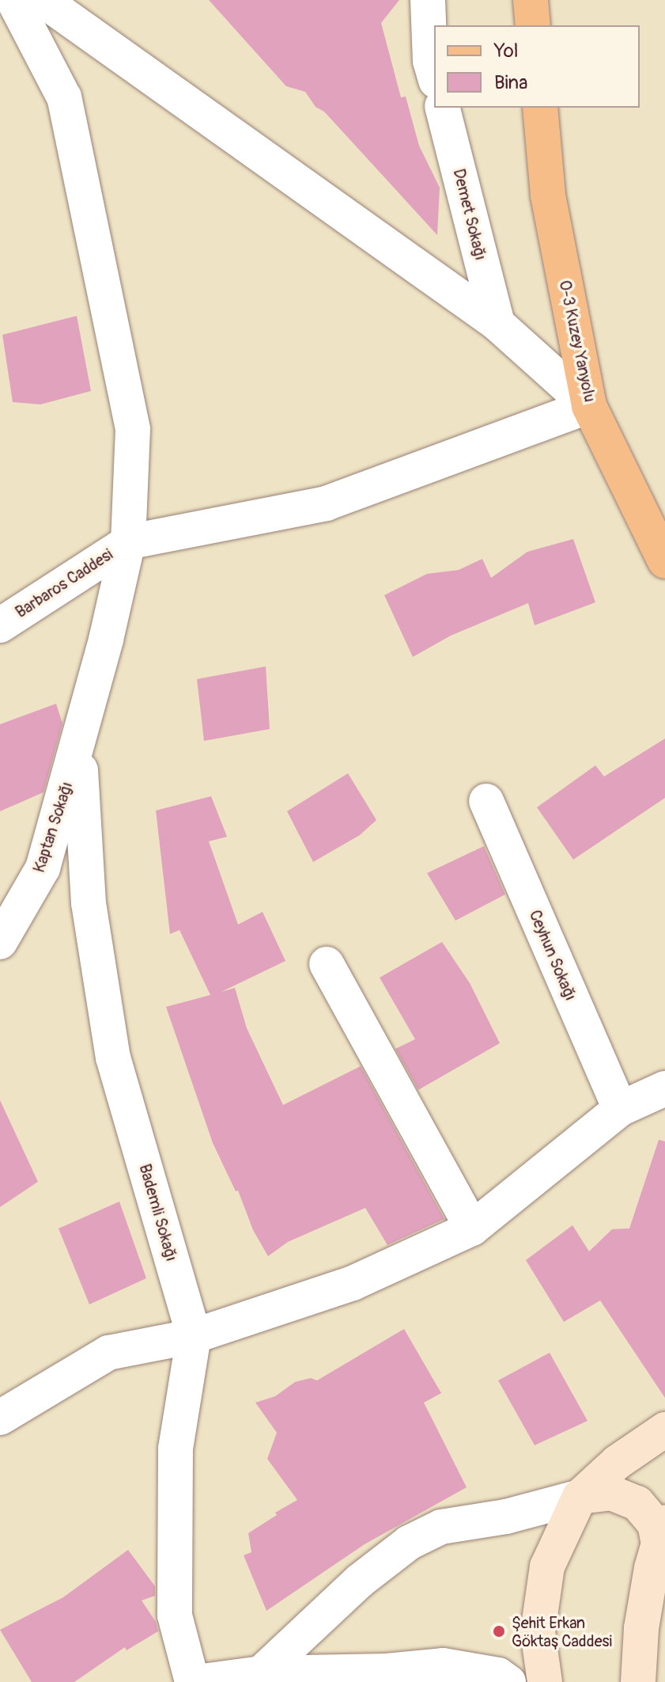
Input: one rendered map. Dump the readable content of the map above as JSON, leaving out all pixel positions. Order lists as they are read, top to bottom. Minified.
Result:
{"streets":{"main road":["O-3 Kuzey Yanyolu"],"street":["Demet Sokağı","Barbaros Caddesi","Kaptan Sokağı","Ceyhun Sokağı","Bademli Sokağı"]},"crossings":[["Kaptan Sokağı","Bademli Sokağı"]],"places":["Şehit Erkan Göktaş Caddesi"],"legend":["Yol","Bina"]}
